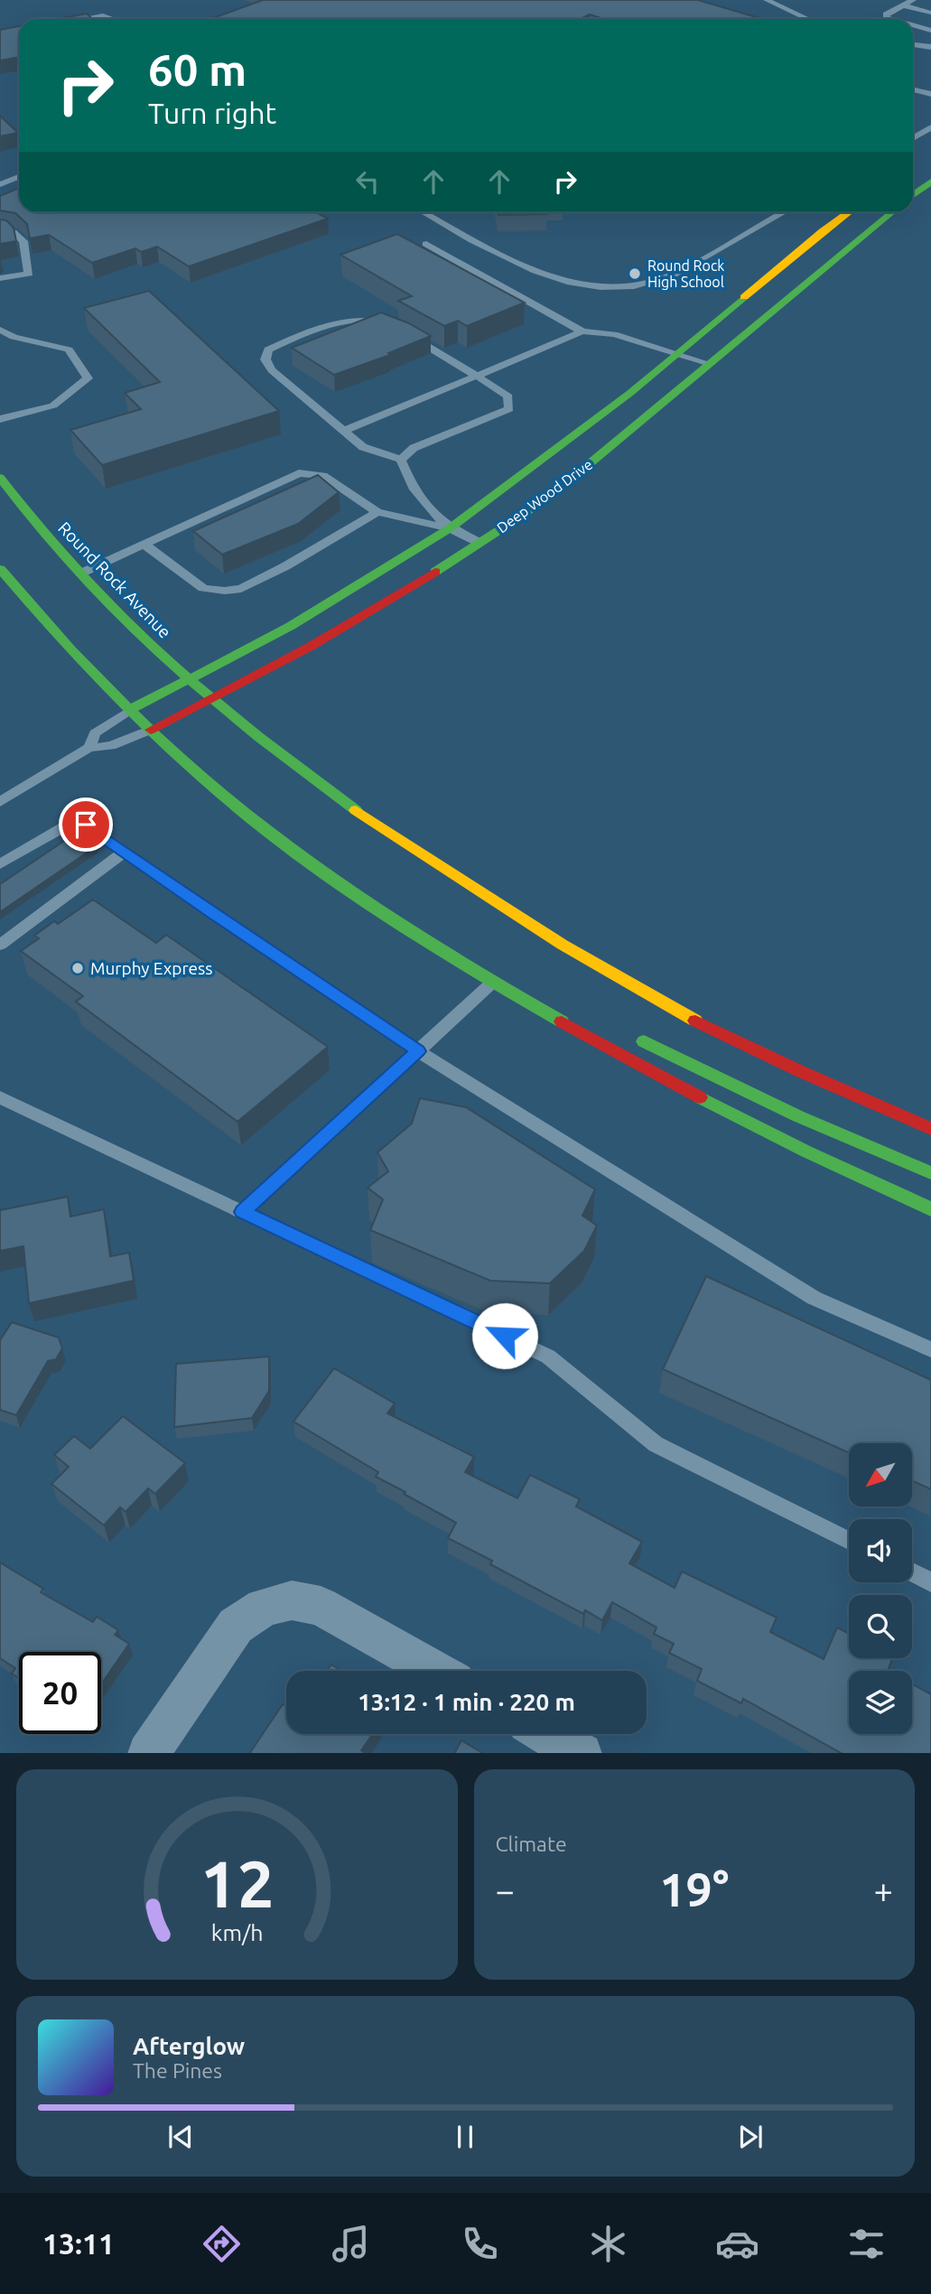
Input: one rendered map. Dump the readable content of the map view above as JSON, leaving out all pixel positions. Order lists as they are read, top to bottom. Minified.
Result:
{"streets":{"street":["Deep Wood Drive","Round Rock Avenue"]},"crossings":[["Deep Wood Drive","Round Rock Avenue"]],"places":["Round Rock High School","Murphy Express"],"north":"bottom left","page":{"turn":["60 m","Turn right"],"limit":"20","trip":"13:12 · 1 min · 220 m","tile":"Climate","heat":["−","19°","+"],"song":["Afterglow","The Pines"],"tabs":"13:11","gauge":["12","km/h"]}}
